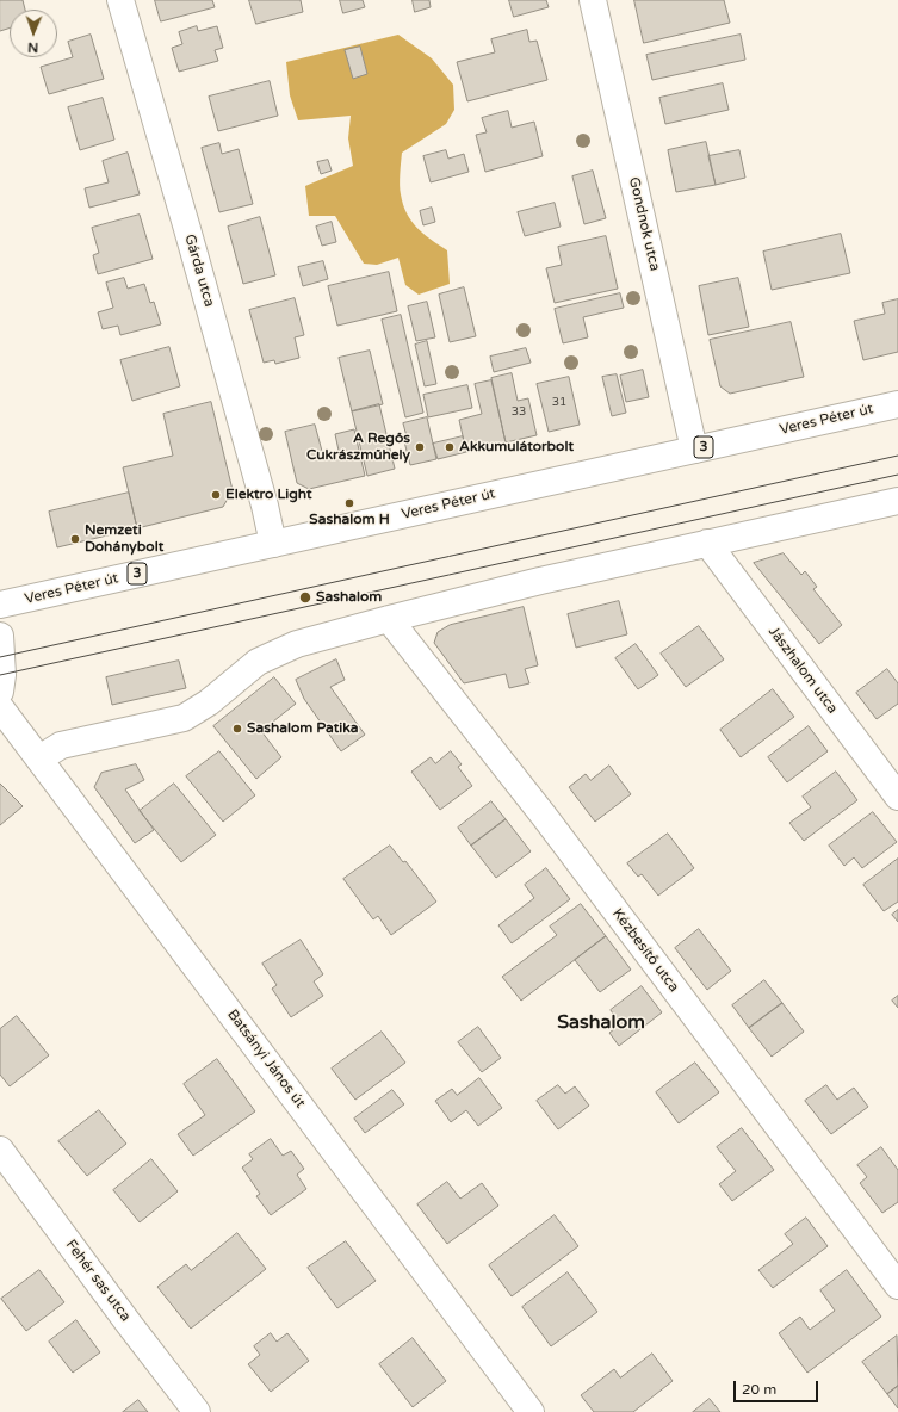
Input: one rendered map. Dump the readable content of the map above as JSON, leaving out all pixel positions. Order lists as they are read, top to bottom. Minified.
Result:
{"streets":{"street":["Gondnok utca","Gárda utca","Veres Péter út","3","Jászhalom utca","Kézbesítő utca","Batsányi János út","Fehér sas utca"]},"crossings":[["Gondnok utca","Veres Péter út"],["Gárda utca","Veres Péter út"]],"districts":["Sashalom"],"places":["A Regős Cukrászműhely","Akkumulátorbolt","Elektro Light","Sashalom H","Nemzeti Dohánybolt","Sashalom","Sashalom Patika"],"house_numbers":["31","33"],"scale_bar":"20 m","north":"bottom"}
